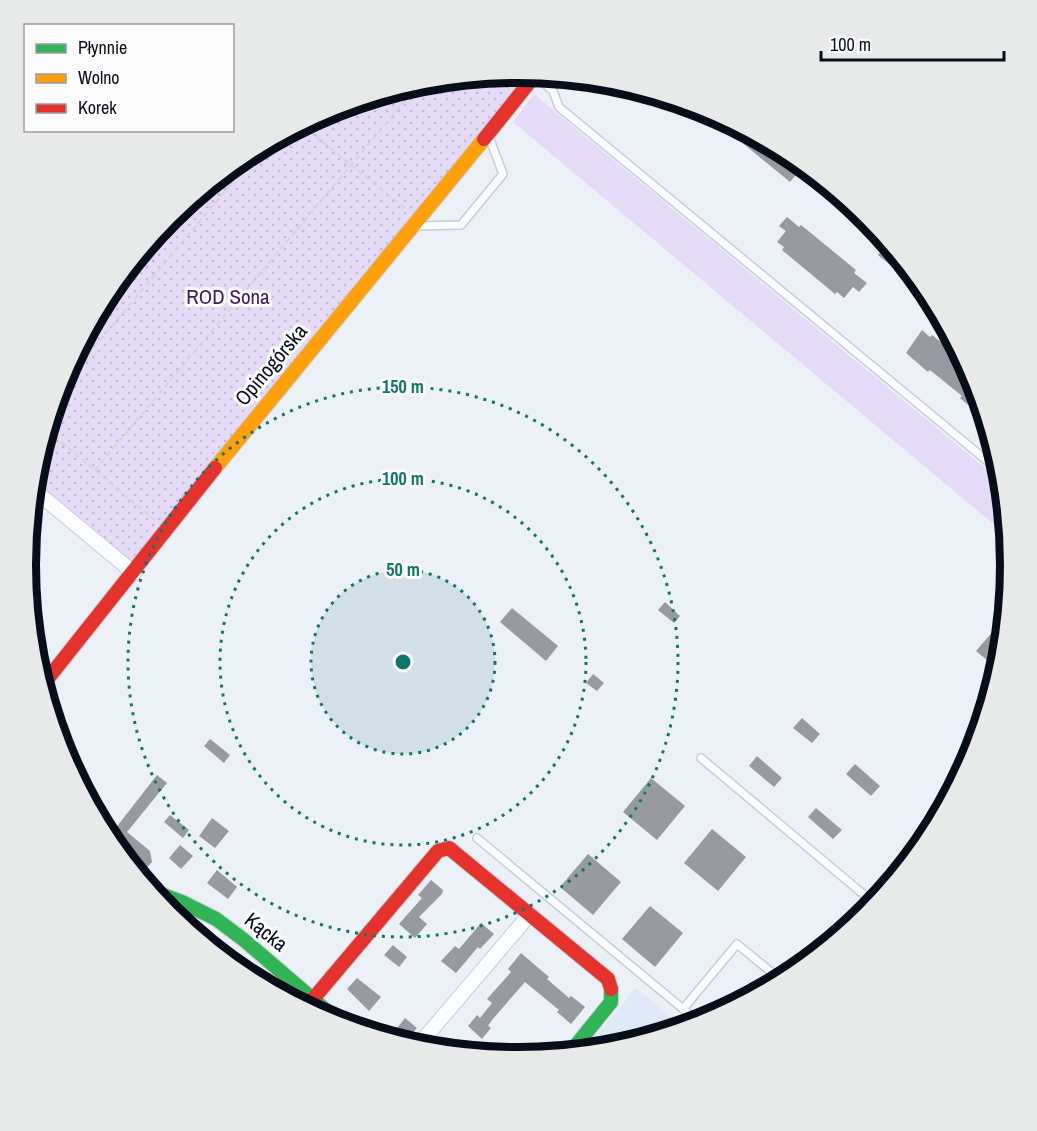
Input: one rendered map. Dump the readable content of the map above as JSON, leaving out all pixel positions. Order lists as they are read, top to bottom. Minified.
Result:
{"streets":{"street":["Opinogórska","Kącka"]},"parks":["ROD Sona"],"legend":["Płynnie","Wolno","Korek"],"scale_bar":"100 m","rings":["150 m","100 m","50 m"]}
